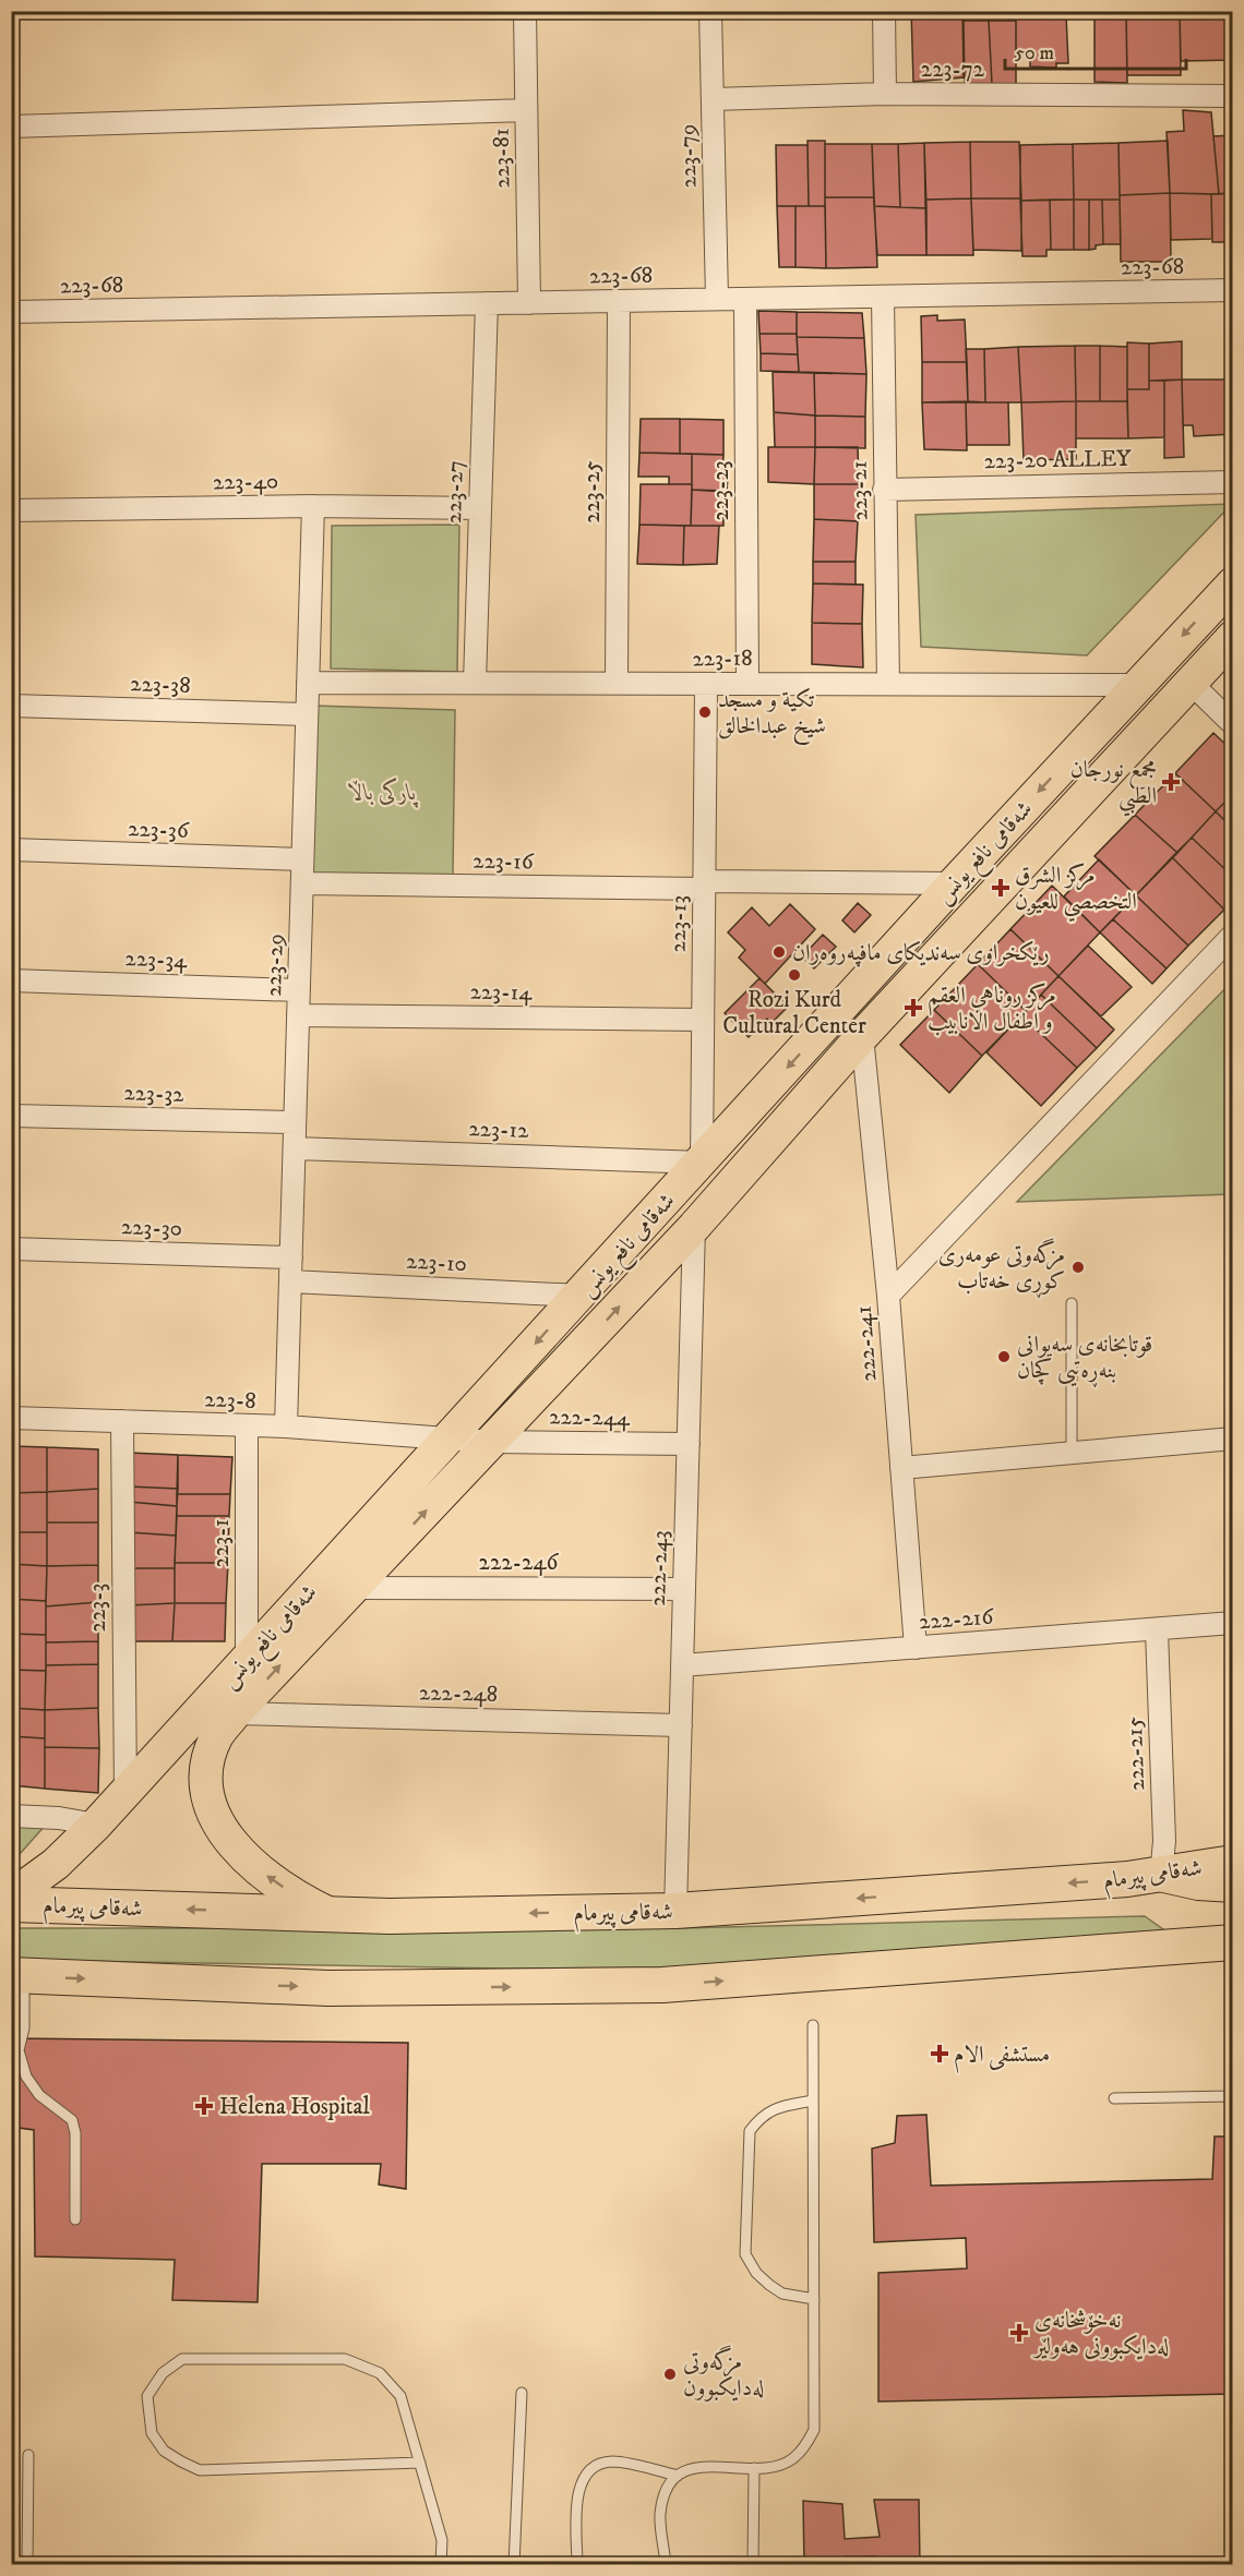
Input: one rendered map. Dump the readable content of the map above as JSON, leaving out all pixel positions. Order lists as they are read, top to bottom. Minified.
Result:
{"streets":{"highway":["شەقامی پیرمام"],"main road":["شەقامی نافع یونس"],"street":["223-72","223-79","223-81","223-68","223-20 ALLEY","223-40","223-23","223-21","223-27","223-25","223-18","223-38","223-36","223-16","223-13","223-34","223-29","223-14","223-32","223-12","223-30","223-10","222-241","223-8","222-244","223-1","222-246","222-243","223-3","222-216","222-248","222-215"]},"crossings":[["223-72","223-79"],["223-79","223-68"],["223-81","223-68"],["223-68","223-23"],["223-68","223-21"],["223-68","223-27"],["223-68","223-25"],["223-20 ALLEY","223-21"],["223-40","223-27"],["223-40","223-29"],["223-23","223-18"],["223-21","223-18"],["223-27","223-18"],["223-25","223-18"],["223-18","شەقامی نافع یونس"],["223-18","223-13"],["223-18","223-29"],["223-38","223-29"],["223-36","223-29"],["شەقامی نافع یونس","223-16"],["شەقامی نافع یونس","223-13"],["شەقامی نافع یونس","223-12"],["شەقامی نافع یونس","223-10"],["شەقامی نافع یونس","222-241"],["شەقامی نافع یونس","223-8"],["شەقامی نافع یونس","222-244"],["شەقامی نافع یونس","223-1"],["شەقامی نافع یونس","222-246"],["شەقامی نافع یونس","222-243"],["شەقامی نافع یونس","223-3"],["شەقامی نافع یونس","222-248"],["شەقامی نافع یونس","شەقامی پیرمام"],["223-16","223-13"],["223-16","223-29"],["223-13","223-14"],["223-13","223-12"],["223-34","223-29"],["223-29","223-14"],["223-29","223-32"],["223-29","223-12"],["223-29","223-30"],["223-29","223-10"],["223-29","223-8"],["222-241","222-216"],["223-8","222-244"],["223-8","223-1"],["223-8","223-3"],["222-244","222-243"],["222-246","222-243"],["222-243","222-216"],["222-243","222-248"],["222-243","شەقامی پیرمام"],["222-216","222-215"],["222-215","شەقامی پیرمام"]],"parks":["پارکی باڵا"],"places":{"other":["تكية و مسجد شيخ عبدالخالق","رێکخراوی سەندیکای مافپەروەران","Rozi Kurd Cultural Center","مزگەوتی عومەری کوڕی خەتاب","قوتابخانەی سەیوانی بنەڕەتیی کچان","مزگەوتی لەدایکبوون"],"health":["مجمع نورجان الطبي","مركز الشرق التخصصي للعيون","مركز روناهي العقم و اطفال الانابيب","مستشفى الام","Helena Hospital","نەخۆشخانەی لەدایکبوونی هەولێر"]},"scale_bar":"50 m"}
